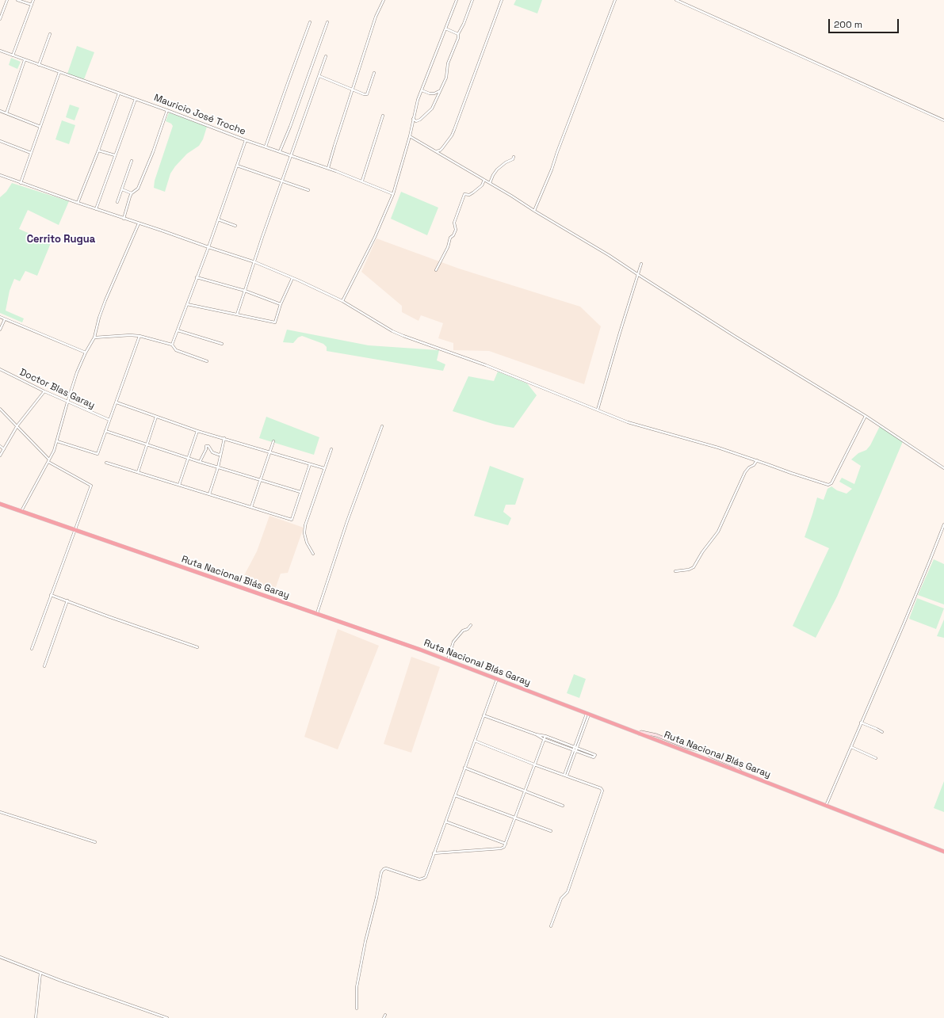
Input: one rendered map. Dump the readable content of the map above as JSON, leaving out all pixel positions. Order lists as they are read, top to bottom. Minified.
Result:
{"streets":{"highway":["Ruta Nacional Blás Garay"],"street":["Mauricio José Troche","Doctor Blas Garay"]},"districts":["Cerrito Rugua"],"scale_bar":"200 m"}
